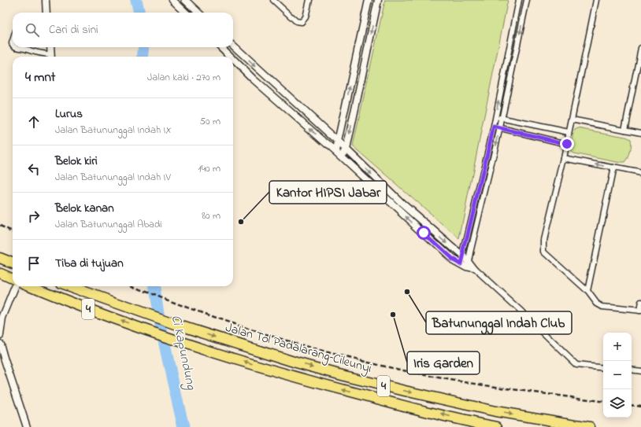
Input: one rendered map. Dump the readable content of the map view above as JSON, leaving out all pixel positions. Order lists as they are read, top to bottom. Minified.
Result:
{"streets":{"highway":["4","Jalan Tol Padalarang–Cileunyi"]},"water":["Ci Kapundung"],"places":["Kantor HIPSI Jabar","Batununggal Indah Club","Iris Garden"],"page":{"search":"Cari di sini","heading":["4 mnt","Jalan kaki · 270 m"],"list":[["Lurus","Jalan Batununggal Indah IX","50 m"],["Belok kiri","Jalan Batununggal Indah IV","140 m"],["Belok kanan","Jalan Batununggal Abadi","80 m"],"Tiba di tujuan"],"map_buttons":["+","−"]}}
